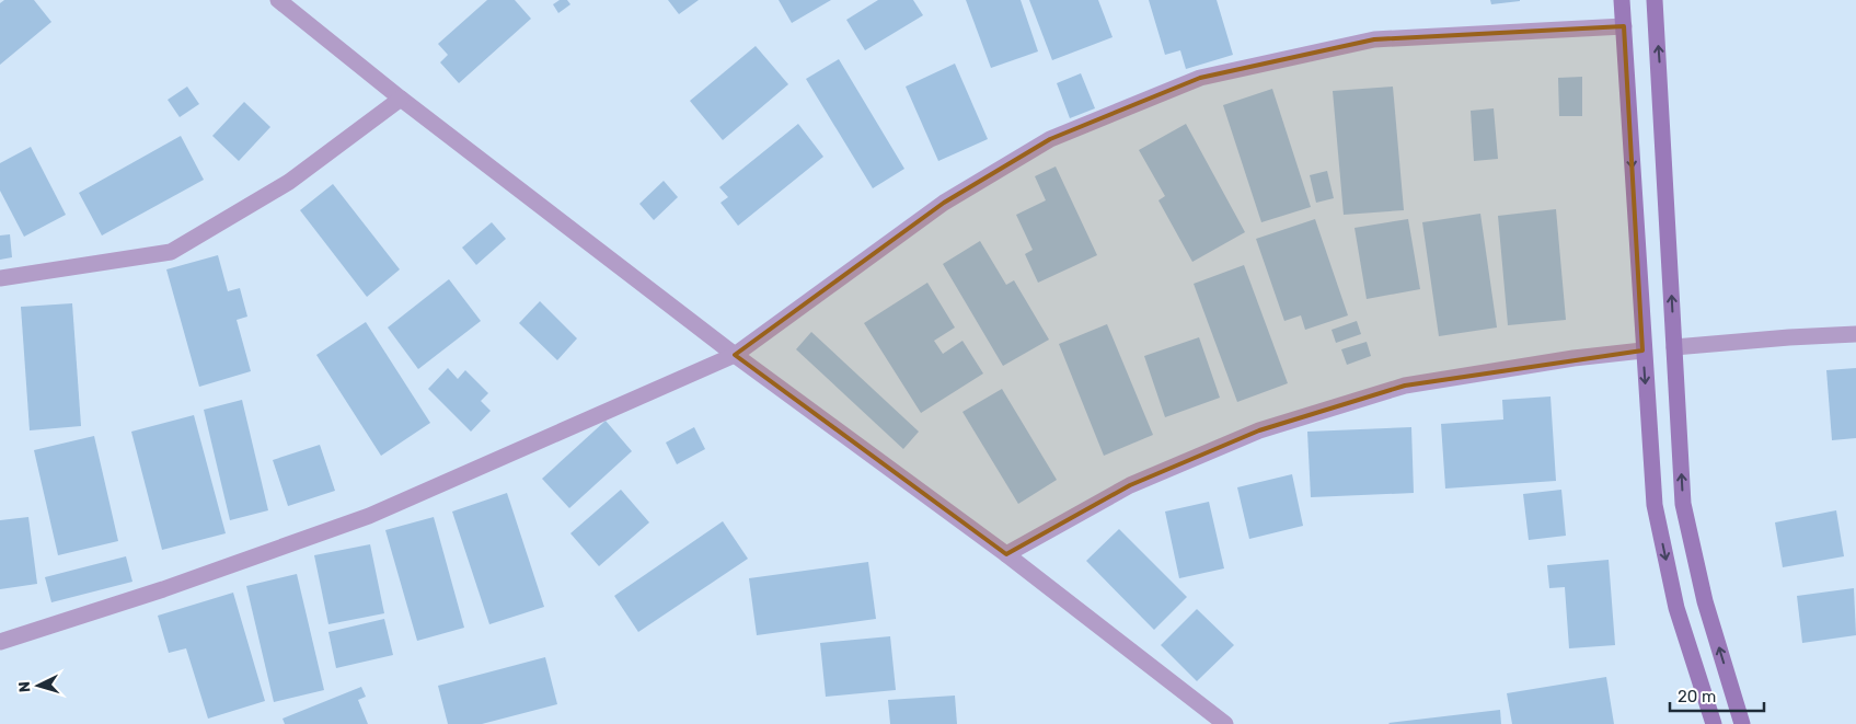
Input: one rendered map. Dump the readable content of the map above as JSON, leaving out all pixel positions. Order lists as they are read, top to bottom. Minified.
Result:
{"scale_bar":"20 m","north":"left"}
